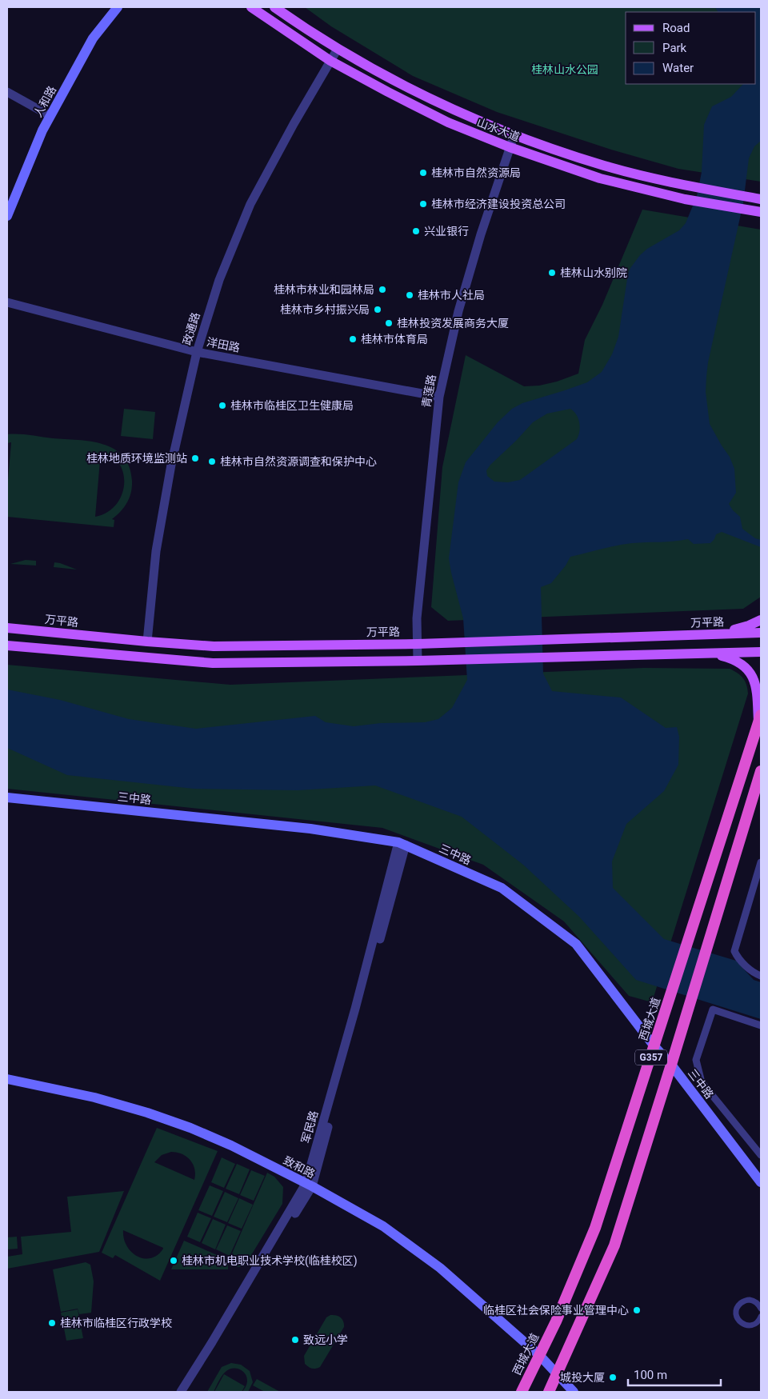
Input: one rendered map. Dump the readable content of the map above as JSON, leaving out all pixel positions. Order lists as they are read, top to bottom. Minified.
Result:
{"streets":{"highway":["西城大道","G357"],"main road":["人和路","山水大道","万平路","三中路","致和路"],"street":["政通路","洋田路","青莲路","军民路"]},"crossings":[["山水大道","政通路"],["山水大道","青莲路"],["政通路","洋田路"],["政通路","万平路"],["洋田路","青莲路"],["青莲路","万平路"],["三中路","西城大道"],["三中路","G357"],["三中路","军民路"],["西城大道","致和路"],["G357","致和路"],["军民路","致和路"]],"parks":["桂林山水公园"],"places":["桂林市自然资源局","桂林市经济建设投资总公司","兴业银行","桂林山水别院","桂林市林业和园林局","桂林市人社局","桂林市乡村振兴局","桂林投资发展商务大厦","桂林市体育局","桂林市临桂区卫生健康局","桂林地质环境监测站","桂林市自然资源调查和保护中心","桂林市机电职业技术学校(临桂校区)","临桂区社会保险事业管理中心","桂林市临桂区行政学校","致远小学","城投大厦"],"legend":["Road","Park","Water"],"scale_bar":"100 m"}
